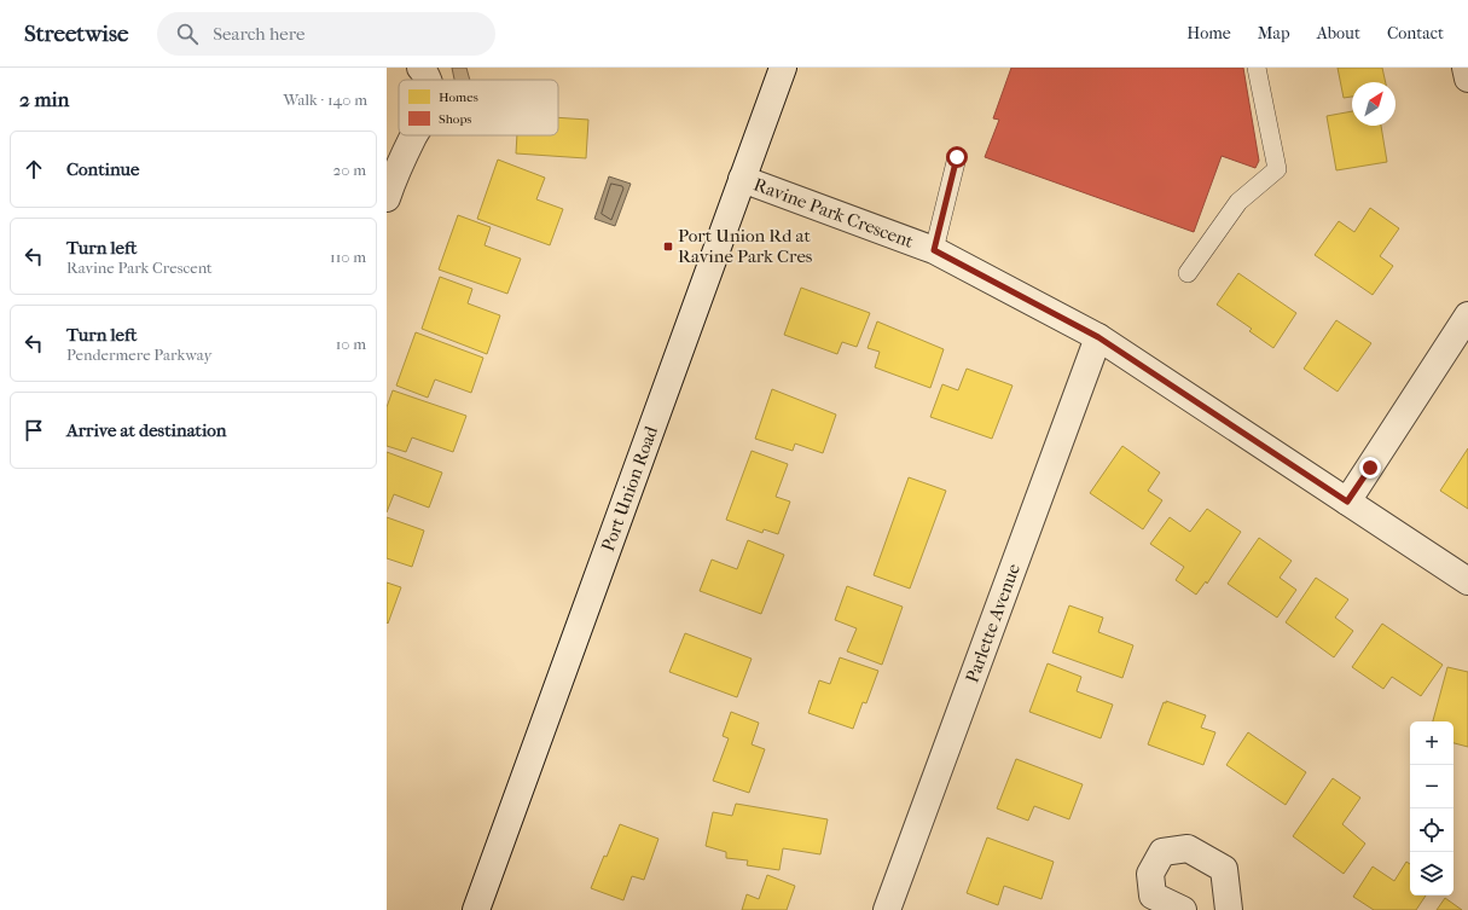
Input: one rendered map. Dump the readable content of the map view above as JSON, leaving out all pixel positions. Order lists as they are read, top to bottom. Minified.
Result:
{"streets":{"street":["Ravine Park Crescent","Port Union Road","Parlette Avenue"]},"crossings":[["Ravine Park Crescent","Port Union Road"],["Ravine Park Crescent","Parlette Avenue"]],"places":{"transit":["Port Union Rd at Ravine Park Cres"]},"legend":["Homes","Shops"],"north":"top right","page":{"header":"Streetwise","search":"Search here","nav":["Home","Map","About","Contact"],"heading":["2 min","Walk · 140 m"],"list":[["Continue","20 m"],["Turn left","Ravine Park Crescent","110 m"],["Turn left","Pendermere Parkway","10 m"],"Arrive at destination"],"map_buttons":["+","−"]}}
